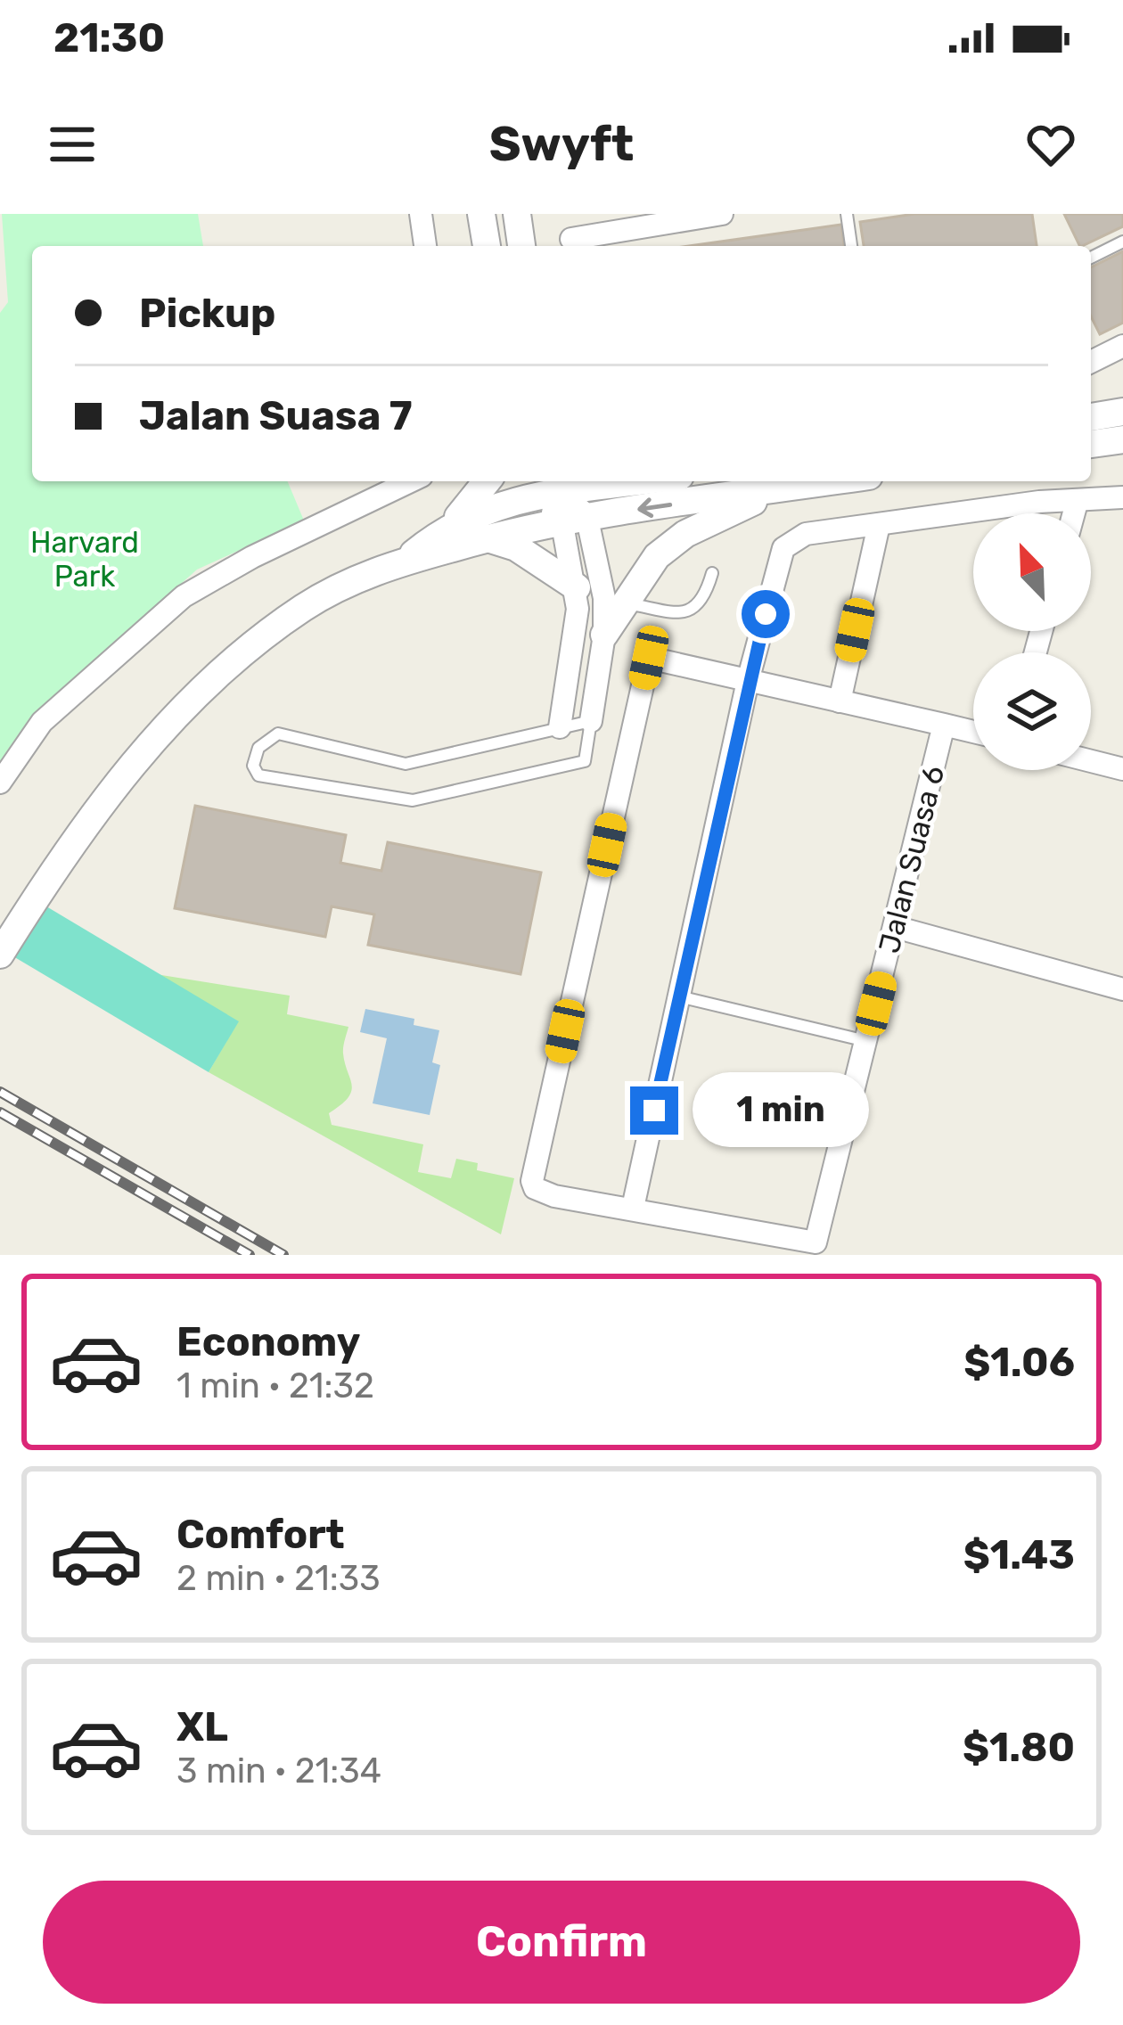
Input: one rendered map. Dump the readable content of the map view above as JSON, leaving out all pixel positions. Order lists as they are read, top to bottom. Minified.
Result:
{"streets":{"street":["Jalan Suasa 6"]},"parks":["Harvard Park"],"north":"top left","page":{"status":"21:30","header":"Swyft","banner":["Pickup","Jalan Suasa 7"],"bubble":"1 min","list":[{"name":"Economy","note":"1 min · 21:32","value":"$1.06"},{"name":"Comfort","note":"2 min · 21:33","value":"$1.43"},{"name":"XL","note":"3 min · 21:34","value":"$1.80"}],"buttons":"Confirm"}}
